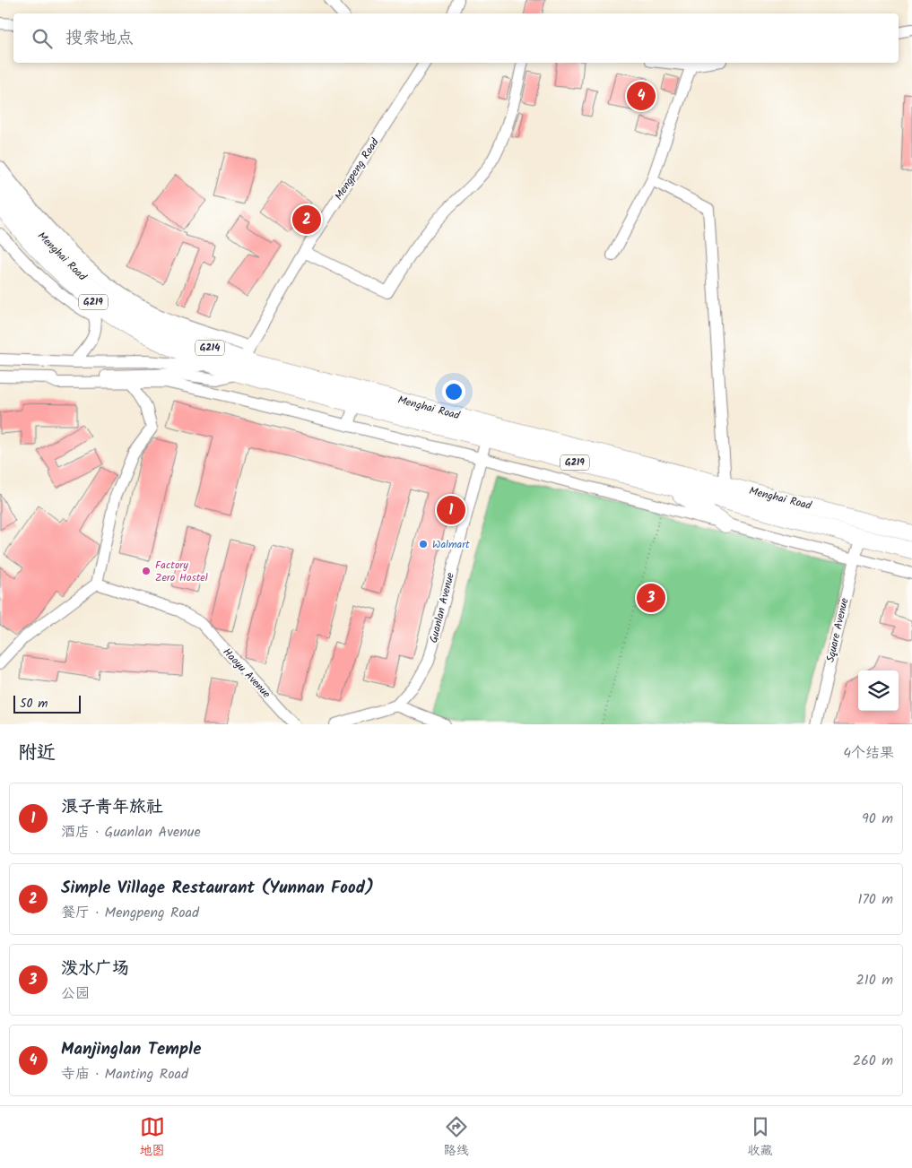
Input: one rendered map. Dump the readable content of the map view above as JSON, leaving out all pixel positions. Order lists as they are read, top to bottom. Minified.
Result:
{"streets":{"highway":["Menghai Road","G219","G214"],"street":["Mengpeng Road","Guanlan Avenue","Square Avenue","Haoyu Avenue"]},"crossings":[["Mengpeng Road","Menghai Road"],["Menghai Road","Guanlan Avenue"],["Menghai Road","Square Avenue"]],"places":["Walmart","Factory Zero Hostel"],"scale_bar":"50 m","page":{"search":"搜索地点","pins":["4","2","1","3"],"scale":"50 m","heading":["附近","4个结果"],"list":[{"mark":"1","name":"浪子青年旅社","note":"酒店 · Guanlan Avenue","value":"90 m"},{"mark":"2","name":"Simple Village Restaurant (Yunnan Food)","note":"餐厅 · Mengpeng Road","value":"170 m"},{"mark":"3","name":"泼水广场","note":"公园","value":"210 m"},{"mark":"4","name":"Manjinglan Temple","note":"寺庙 · Manting Road","value":"260 m"}],"nav":["地图","路线","收藏"]}}
